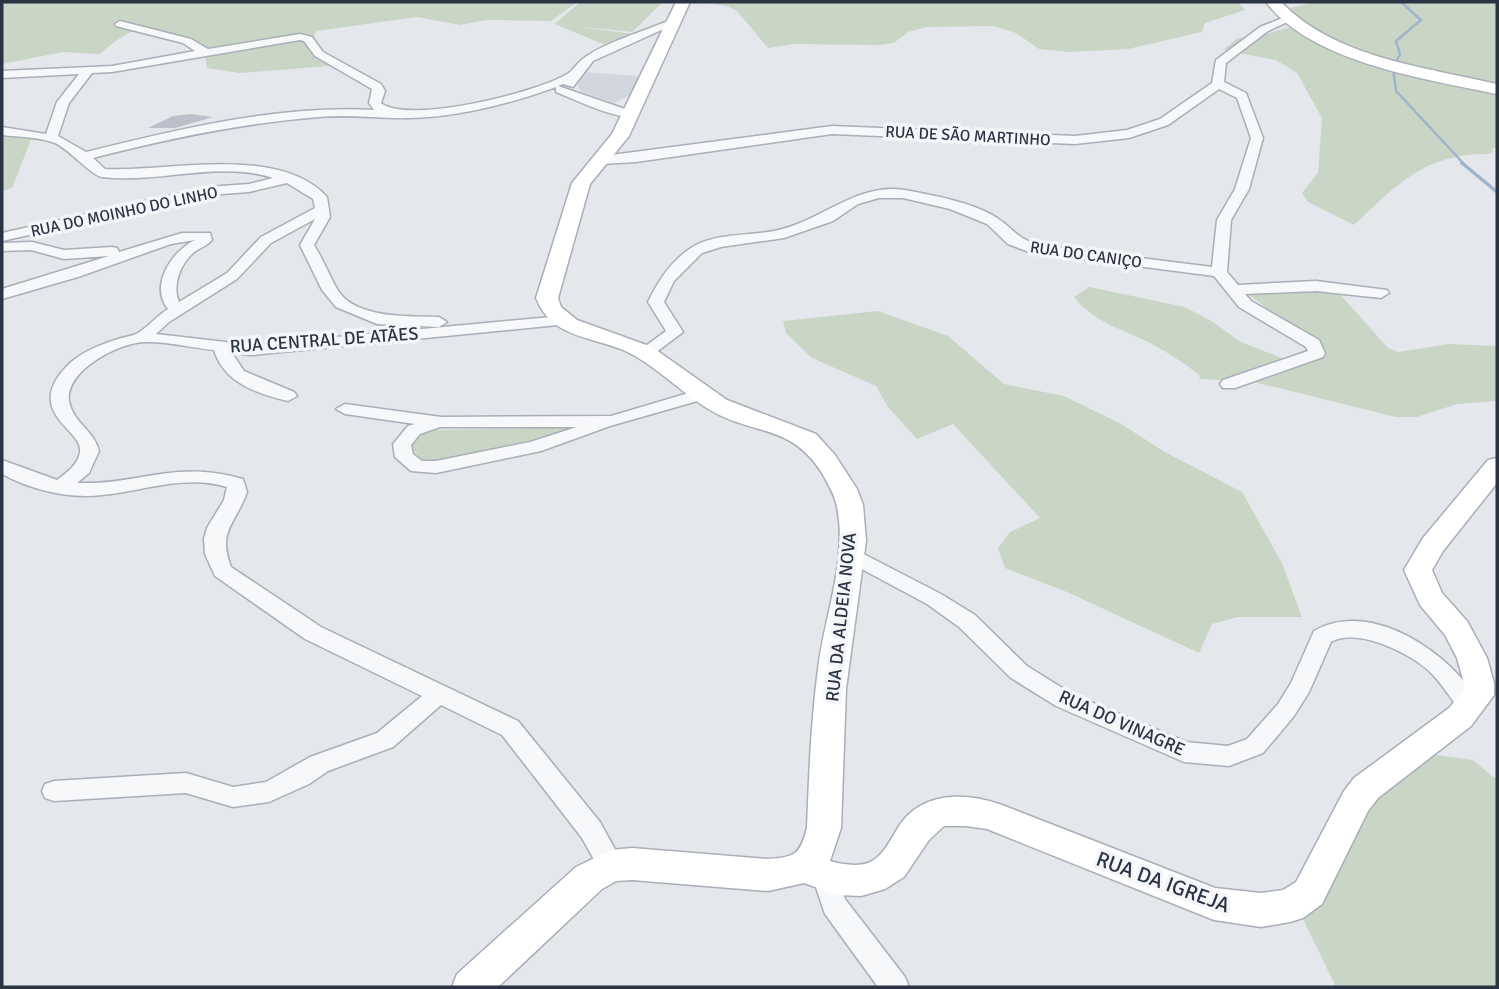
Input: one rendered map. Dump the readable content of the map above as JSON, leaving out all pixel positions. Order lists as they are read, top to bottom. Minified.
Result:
{"streets":{"street":["RUA DE SÃO MARTINHO","RUA DO MOINHO DO LINHO","RUA DO CANIÇO","RUA CENTRAL DE ATÃES","RUA DA ALDEIA NOVA","RUA DO VINAGRE","RUA DA IGREJA"]},"crossings":[["RUA DO CANIÇO","RUA DA ALDEIA NOVA"],["RUA DA ALDEIA NOVA","RUA DO VINAGRE"],["RUA DA ALDEIA NOVA","RUA DA IGREJA"],["RUA DO VINAGRE","RUA DA IGREJA"]]}
